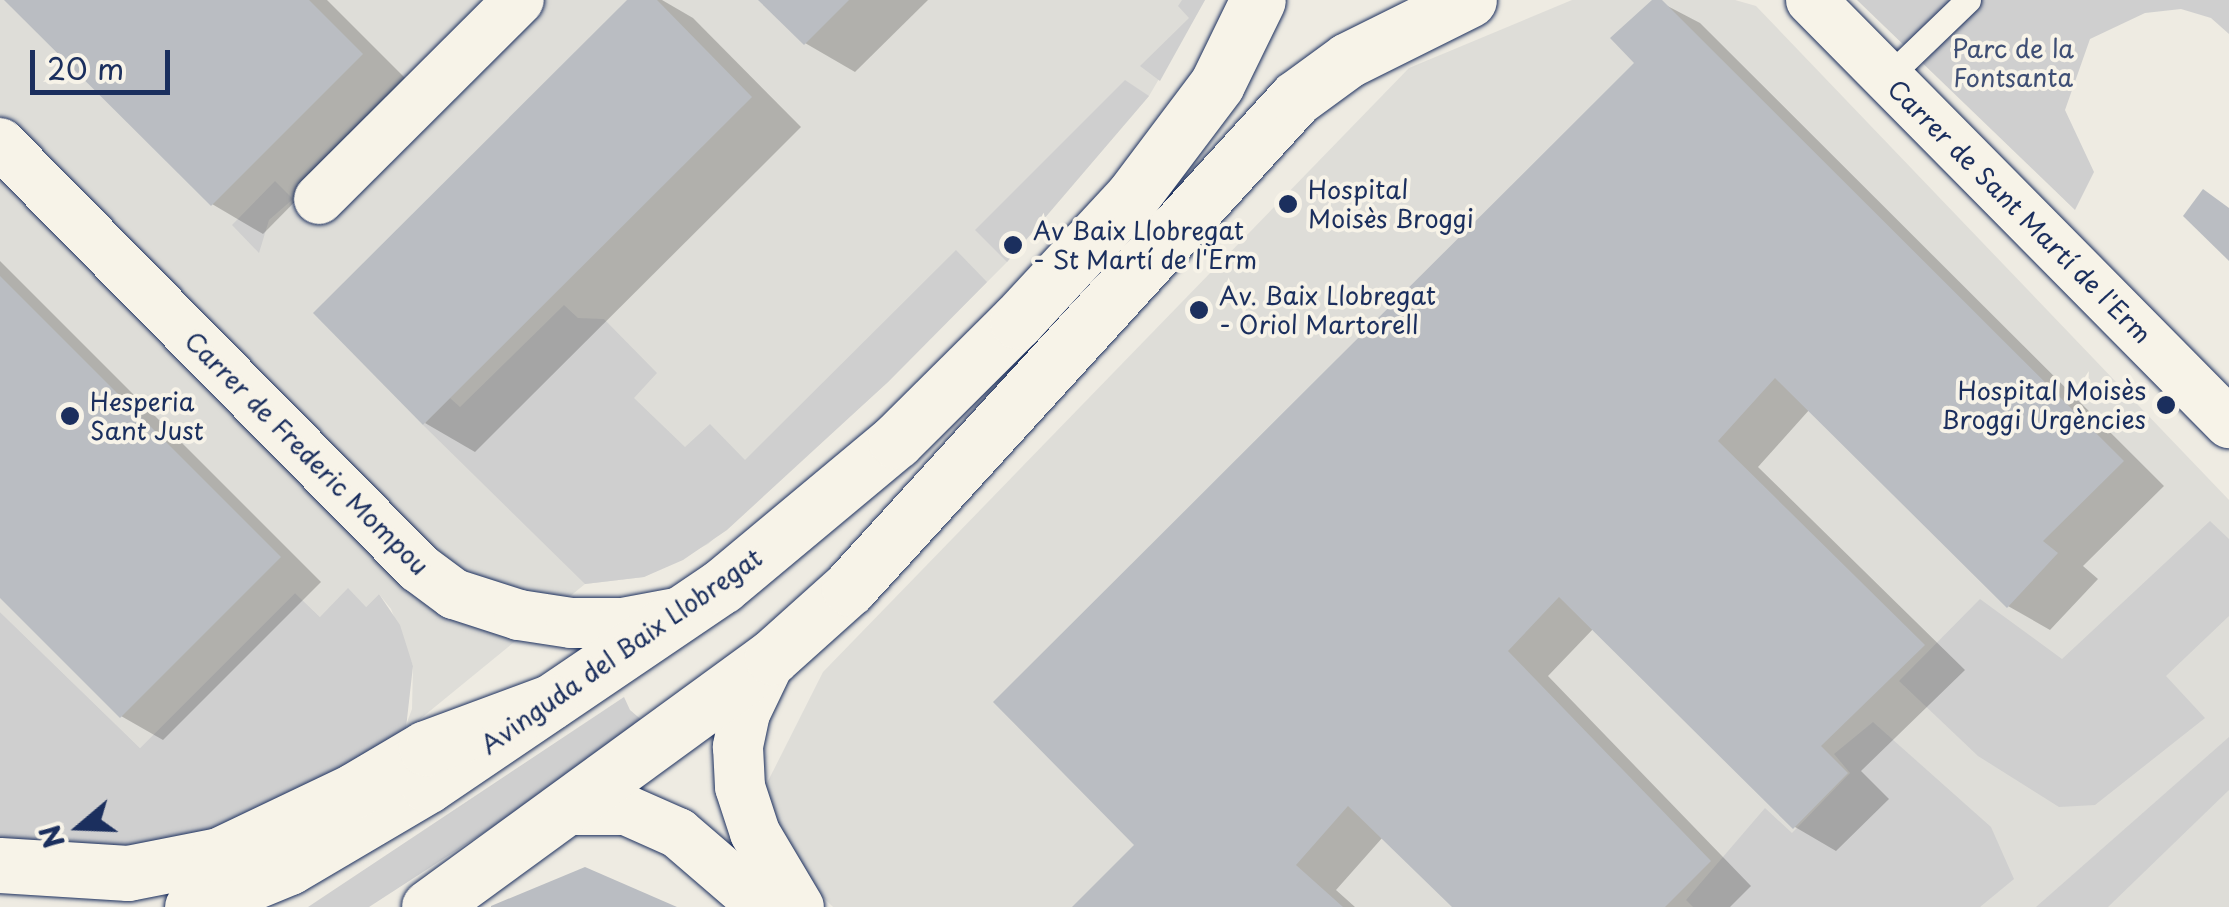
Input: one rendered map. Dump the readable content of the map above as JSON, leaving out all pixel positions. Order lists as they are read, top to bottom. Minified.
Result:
{"streets":{"main road":["Avinguda del Baix Llobregat"],"street":["Carrer de Sant Martí de l'Erm","Carrer de Frederic Mompou"]},"crossings":[["Carrer de Frederic Mompou","Avinguda del Baix Llobregat"]],"parks":["Parc de la Fontsanta"],"places":["Hospital Moisès Broggi","Av Baix Llobregat - St Martí de l'Erm","Av. Baix Llobregat - Oriol Martorell","Hospital Moisès Broggi Urgències","Hesperia Sant Just"],"scale_bar":"20 m","north":"left"}
